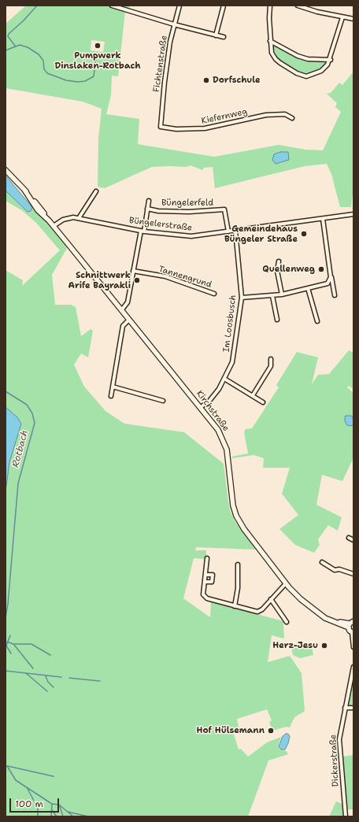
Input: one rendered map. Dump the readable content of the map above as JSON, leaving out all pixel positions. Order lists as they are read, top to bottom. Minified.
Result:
{"streets":{"street":["Fichtenstraße","Kiefernweg","Büngelerfeld","Büngelerstraße","Tannengrund","Im Loosbusch","Kirchstraße","Dickerstraße"]},"crossings":[["Fichtenstraße","Kiefernweg"],["Büngelerfeld","Büngelerstraße"],["Büngelerstraße","Im Loosbusch"],["Büngelerstraße","Kirchstraße"],["Im Loosbusch","Kirchstraße"]],"water":["Rotbach"],"places":["Pumpwerk Dinslaken-Rotbach","Dorfschule","Gemeindehaus Büngeler Straße","Quellenweg","Schnittwerk Arife Bayrakli","Herz-Jesu","Hof Hülsemann"],"scale_bar":"100 m"}
